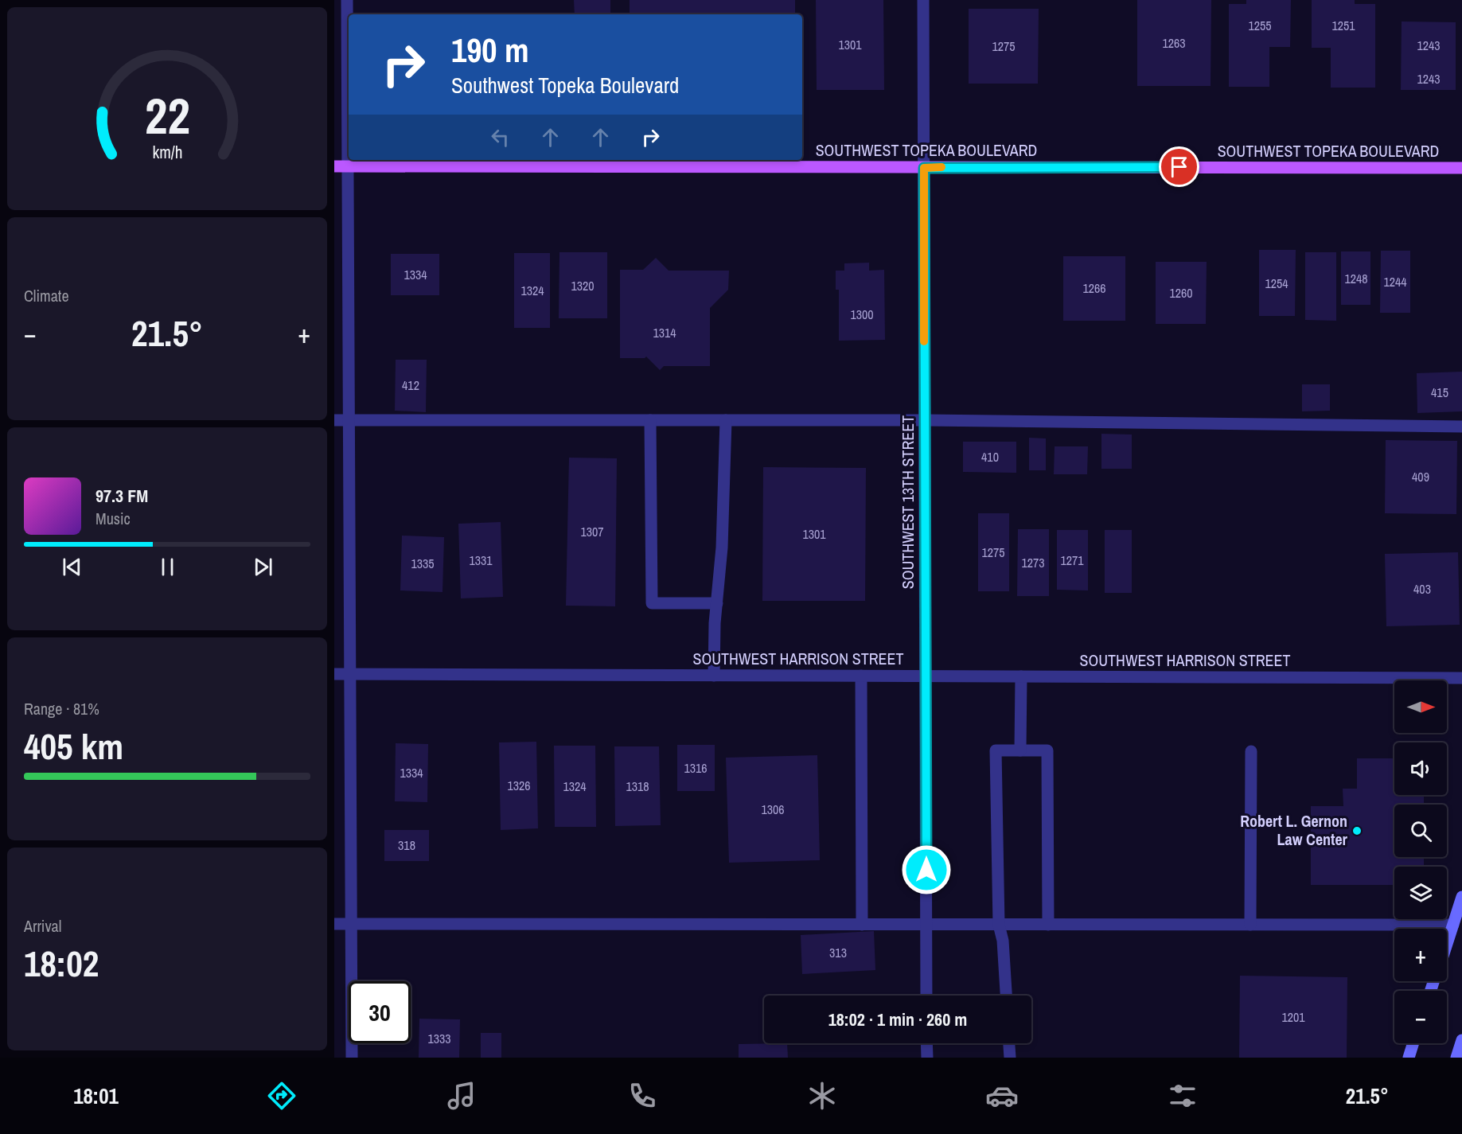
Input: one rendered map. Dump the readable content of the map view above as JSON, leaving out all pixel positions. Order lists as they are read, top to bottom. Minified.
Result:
{"streets":{"main road":["SOUTHWEST TOPEKA BOULEVARD"],"street":["SOUTHWEST 13TH STREET","SOUTHWEST HARRISON STREET"]},"crossings":[["SOUTHWEST TOPEKA BOULEVARD","SOUTHWEST 13TH STREET"],["SOUTHWEST 13TH STREET","SOUTHWEST HARRISON STREET"]],"places":["Robert L. Gernon Law Center"],"house_numbers":["1255","1251","1263","1301","1243","1275","1243","1334","1248","1244","1254","1320","1266","1324","1260","1300","1314","412","415","410","409","1307","1301","1275","1331","1271","1273","1335","403","1316","1334","1326","1324","1318","1306","318","313","1201","1333"],"north":"right","page":{"turn":["190 m","Southwest Topeka Boulevard"],"tile":["Climate",["Range · 81%","405 km"],["Arrival","18:02"]],"heat":["−","21.5°","+"],"song":["97.3 FM","Music"],"map_buttons":["+","−"],"limit":"30","trip":"18:02 · 1 min · 260 m","tabs":["18:01","21.5°"],"gauge":["22","km/h"]}}
